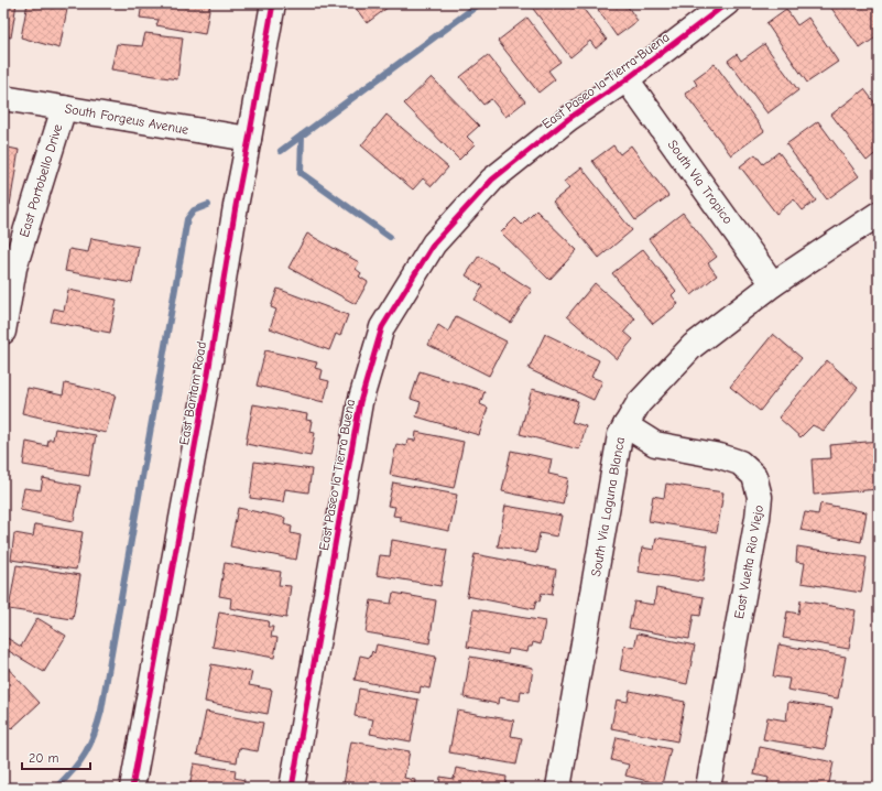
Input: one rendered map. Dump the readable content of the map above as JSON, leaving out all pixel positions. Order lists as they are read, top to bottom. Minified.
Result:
{"streets":{"street":["East Paseo la Tierra Buena","South Forgeus Avenue","East Portobello Drive","South Via Tropico","East Bantam Road","South Via Laguna Blanca","East Vuelta Rio Viejo"]},"crossings":[["East Paseo la Tierra Buena","South Via Tropico"],["South Forgeus Avenue","East Portobello Drive"],["South Forgeus Avenue","East Bantam Road"],["South Via Tropico","South Via Laguna Blanca"],["South Via Laguna Blanca","East Vuelta Rio Viejo"]],"scale_bar":"20 m"}
